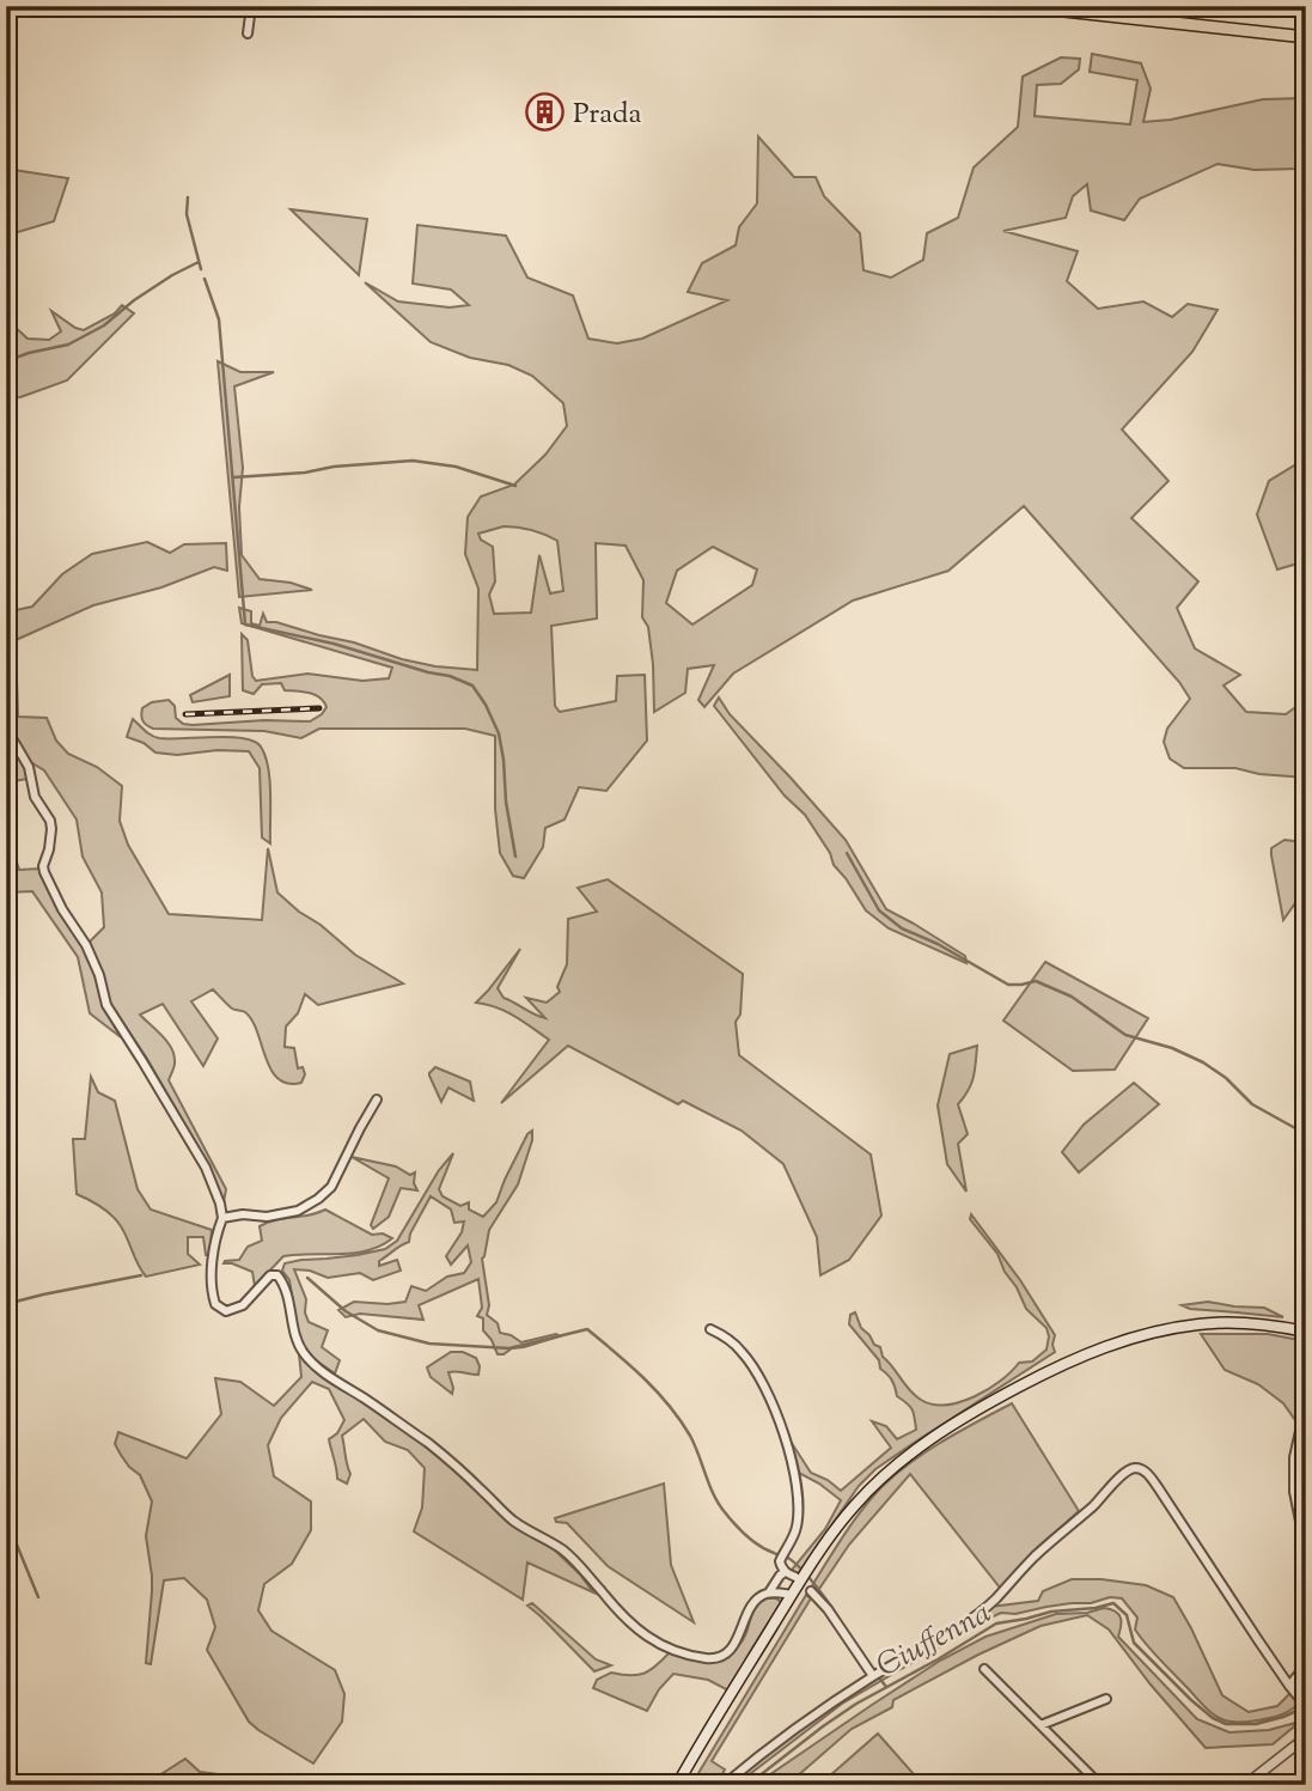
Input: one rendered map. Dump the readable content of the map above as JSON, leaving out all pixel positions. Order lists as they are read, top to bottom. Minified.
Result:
{"water":["Ciuffenna"],"places":{"building":["Prada"]}}
